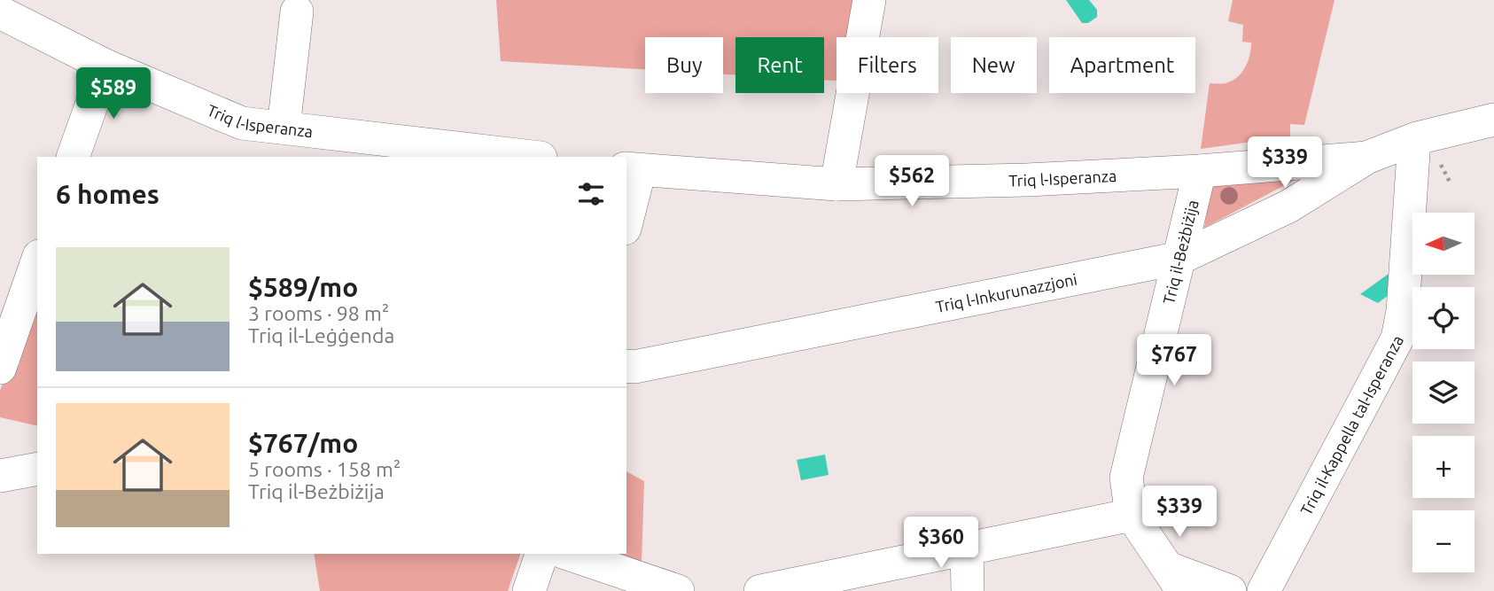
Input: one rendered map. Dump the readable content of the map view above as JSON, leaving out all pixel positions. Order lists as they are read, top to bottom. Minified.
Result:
{"streets":{"street":["Triq l-Isperanza","Triq il-Beżbiżija","Triq l-Inkurunazzjoni","Triq il-Kappella tal-Isperanza"]},"crossings":[["Triq l-Isperanza","Triq il-Beżbiżija"],["Triq l-Isperanza","Triq l-Inkurunazzjoni"],["Triq l-Isperanza","Triq il-Kappella tal-Isperanza"],["Triq il-Beżbiżija","Triq l-Inkurunazzjoni"]],"north":"left","page":{"chip":["Buy","Rent","Filters","New","Apartment"],"price":["$589","$339","$562","$767","$339","$360"],"heading":"6 homes","map_buttons":["+","−"],"list":[{"name":"$589/mo","note":"3 rooms · 98 m² · Triq il-Leġġenda"},{"name":"$767/mo","note":"5 rooms · 158 m² · Triq il-Beżbiżija"}]}}
